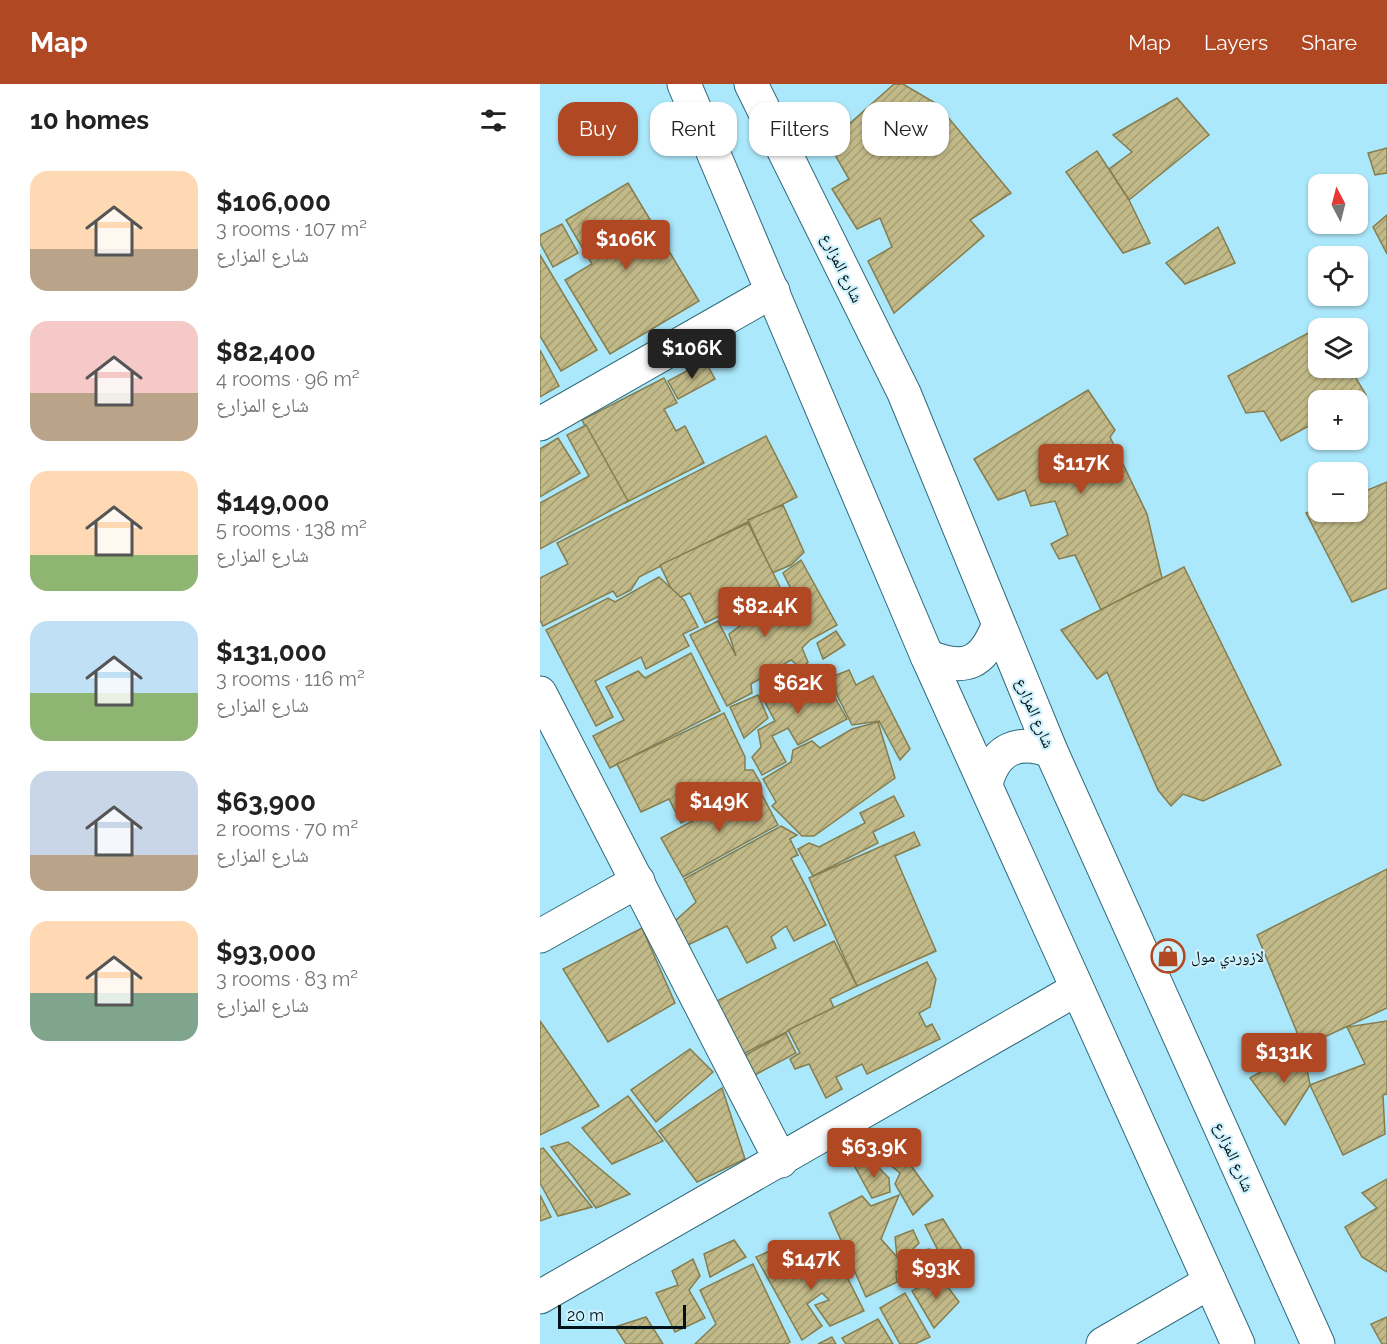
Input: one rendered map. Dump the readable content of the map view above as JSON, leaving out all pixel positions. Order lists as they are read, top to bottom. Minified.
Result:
{"streets":{"street":["شارع المزارع"]},"places":{"shop":["لازوردي مول"]},"scale_bar":"20 m","north":"top","page":{"header":"Map","nav":["Map","Layers","Share"],"heading":"10 homes","chip":["Buy","Rent","Filters","New"],"list":[{"name":"$106,000","note":"3 rooms · 107 m² · شارع المزارع"},{"name":"$82,400","note":"4 rooms · 96 m² · شارع المزارع"},{"name":"$149,000","note":"5 rooms · 138 m² · شارع المزارع"},{"name":"$131,000","note":"3 rooms · 116 m² · شارع المزارع"},{"name":"$63,900","note":"2 rooms · 70 m² · شارع المزارع"},{"name":"$93,000","note":"3 rooms · 83 m² · شارع المزارع"}],"map_buttons":["+","−"],"price":["$106K","$106K","$117K","$82.4K","$62K","$149K","$131K","$63.9K","$147K","$93K"],"scale":"20 m"}}
